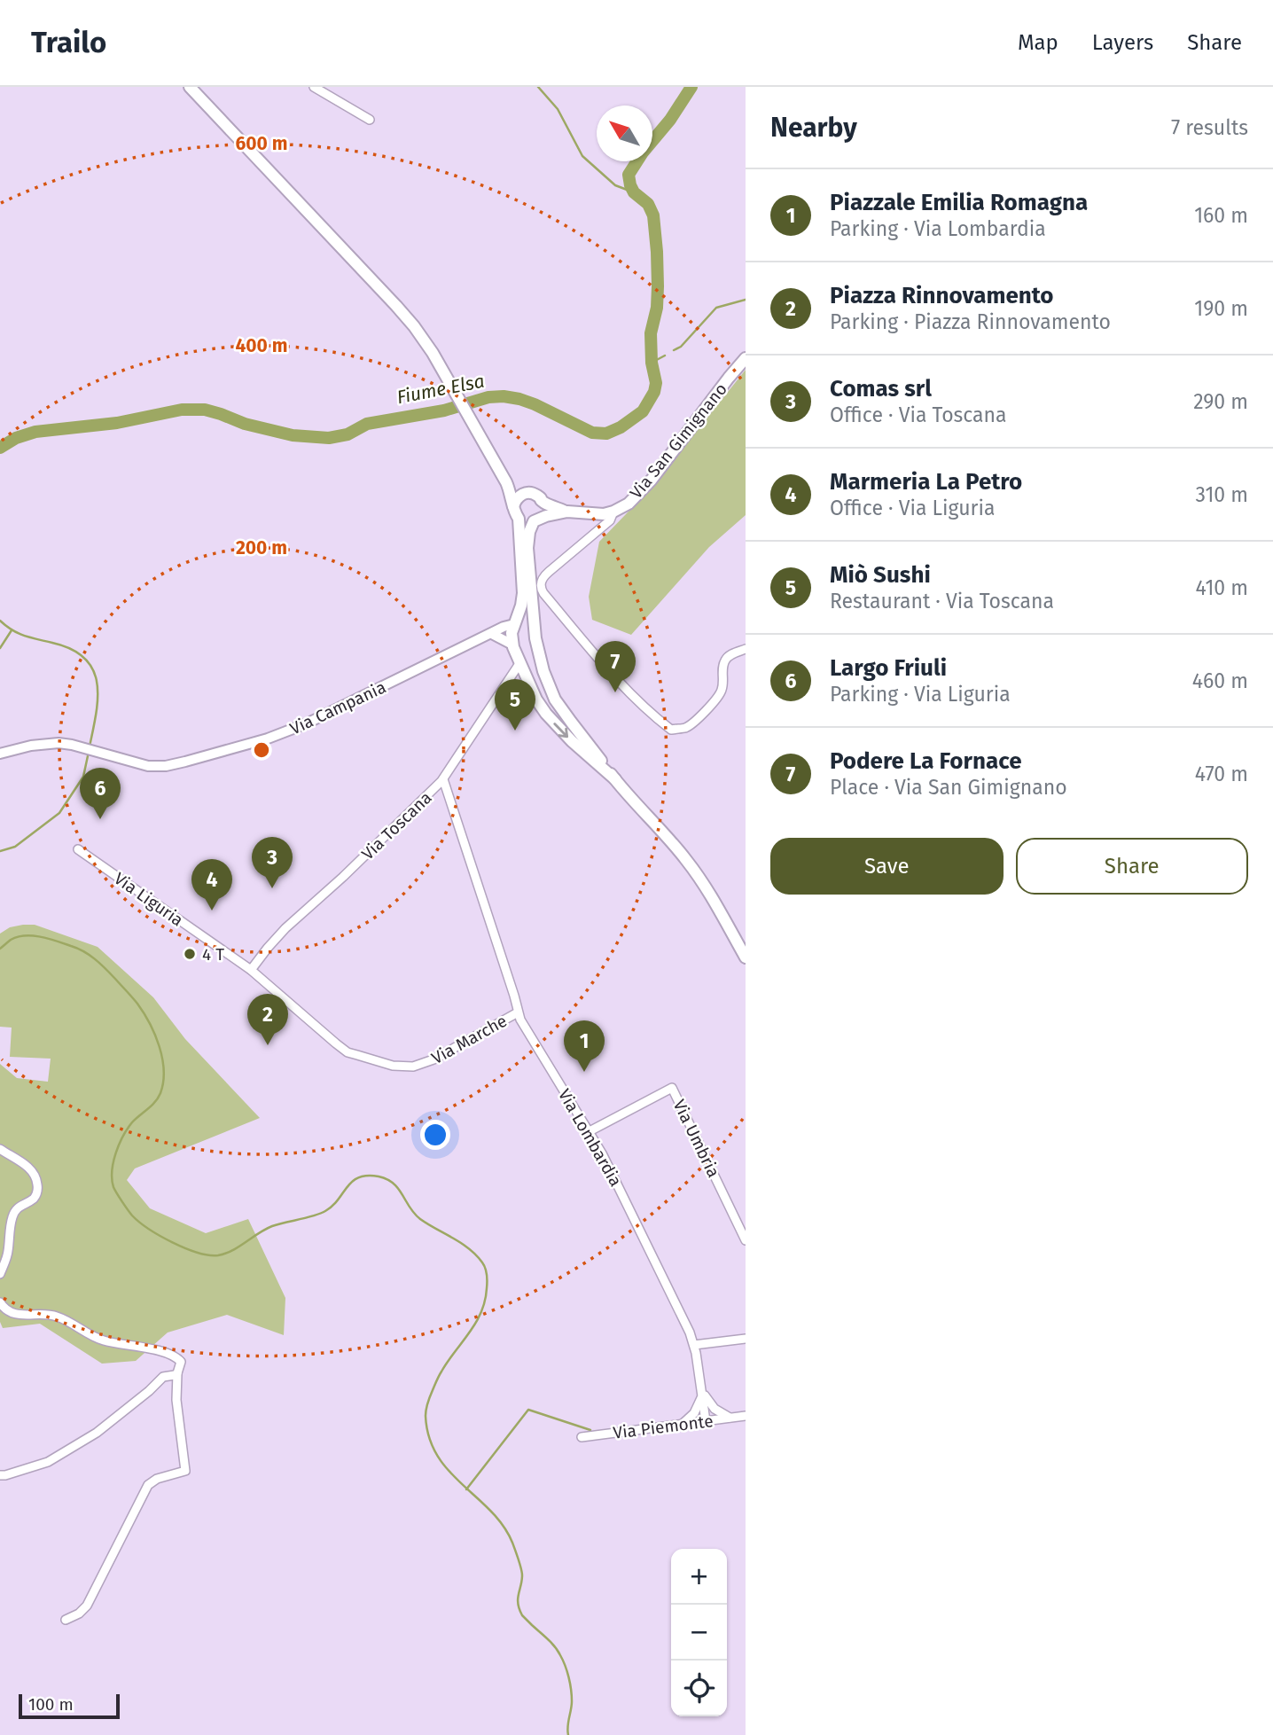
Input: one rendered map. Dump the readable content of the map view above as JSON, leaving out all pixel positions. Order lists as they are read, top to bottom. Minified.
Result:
{"streets":{"main road":["Via San Gimignano"],"street":["Via Campania","Via Toscana","Via Liguria","Via Marche","Via Lombardia","Via Umbria","Via Piemonte"]},"crossings":[["Via Toscana","Via Liguria"],["Via Toscana","Via Lombardia"],["Via Liguria","Via Marche"],["Via Marche","Via Lombardia"],["Via Lombardia","Via Umbria"],["Via Lombardia","Via Piemonte"]],"water":["Fiume Elsa"],"places":["4 T"],"scale_bar":"100 m","north":"top left","page":{"header":"Trailo","nav":["Map","Layers","Share"],"heading":["Nearby","7 results"],"list":[{"mark":"1","name":"Piazzale Emilia Romagna","note":"Parking · Via Lombardia","value":"160 m"},{"mark":"2","name":"Piazza Rinnovamento","note":"Parking · Piazza Rinnovamento","value":"190 m"},{"mark":"3","name":"Comas srl","note":"Office · Via Toscana","value":"290 m"},{"mark":"4","name":"Marmeria La Petro","note":"Office · Via Liguria","value":"310 m"},{"mark":"5","name":"Miò Sushi","note":"Restaurant · Via Toscana","value":"410 m"},{"mark":"6","name":"Largo Friuli","note":"Parking · Via Liguria","value":"460 m"},{"mark":"7","name":"Podere La Fornace","note":"Place · Via San Gimignano","value":"470 m"}],"pins":["7","5","6","3","4","2","1"],"buttons":["Save","Share"],"map_buttons":["+","−"],"scale":"100 m"},"rings":["600 m","400 m","200 m"]}
